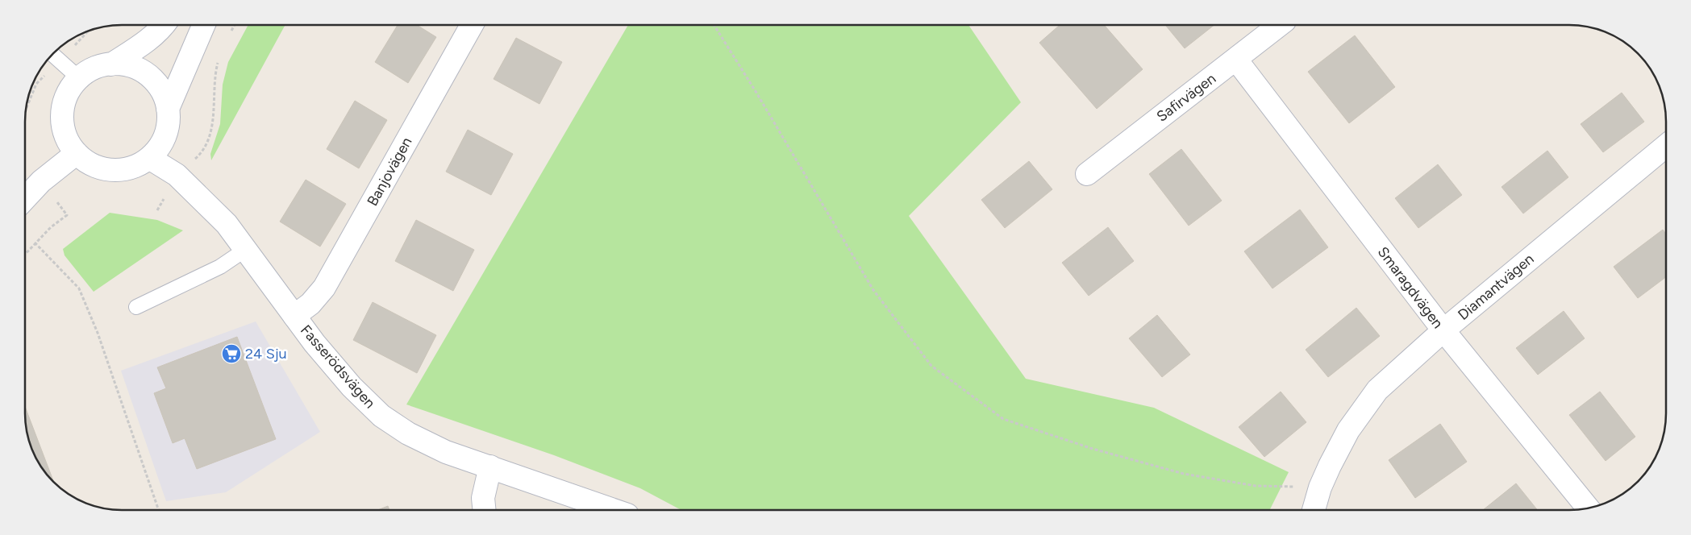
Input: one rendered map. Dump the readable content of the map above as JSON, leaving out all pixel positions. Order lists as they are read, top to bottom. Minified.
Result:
{"streets":{"street":["Safirvägen","Banjovägen","Diamantvägen","Smaragdvägen","Fasserödsvägen"]},"crossings":[["Safirvägen","Smaragdvägen"],["Banjovägen","Fasserödsvägen"],["Diamantvägen","Smaragdvägen"]],"places":{"supermarket":["24 Sju"]}}
